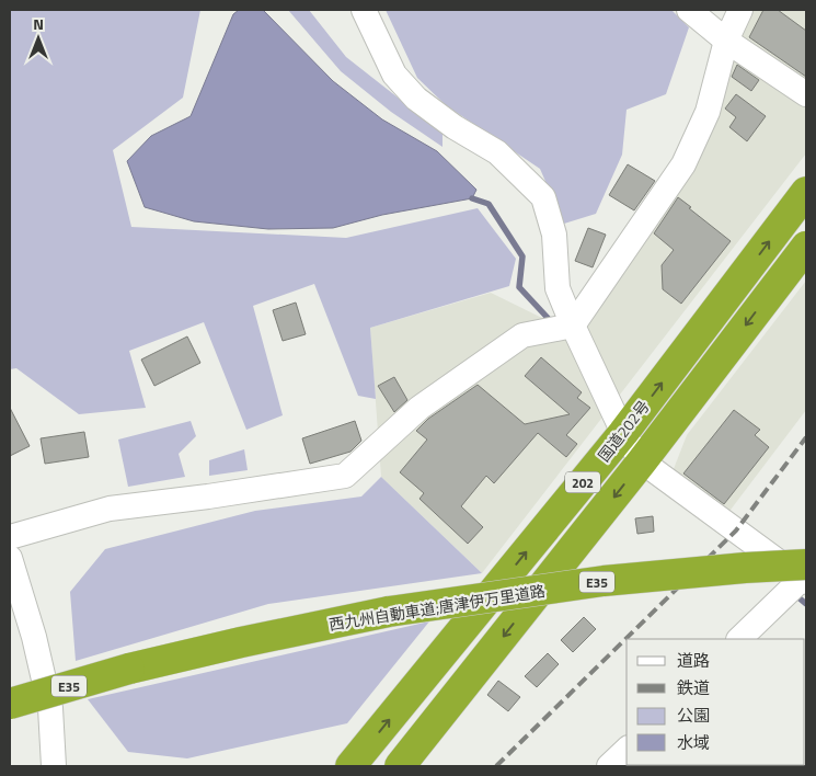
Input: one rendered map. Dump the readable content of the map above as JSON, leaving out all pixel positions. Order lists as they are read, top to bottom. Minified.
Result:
{"streets":{"highway":["国道202号","202","E35","西九州自動車道;唐津伊万里道路"]},"legend":["道路","鉄道","公園","水域"],"north":"top"}
